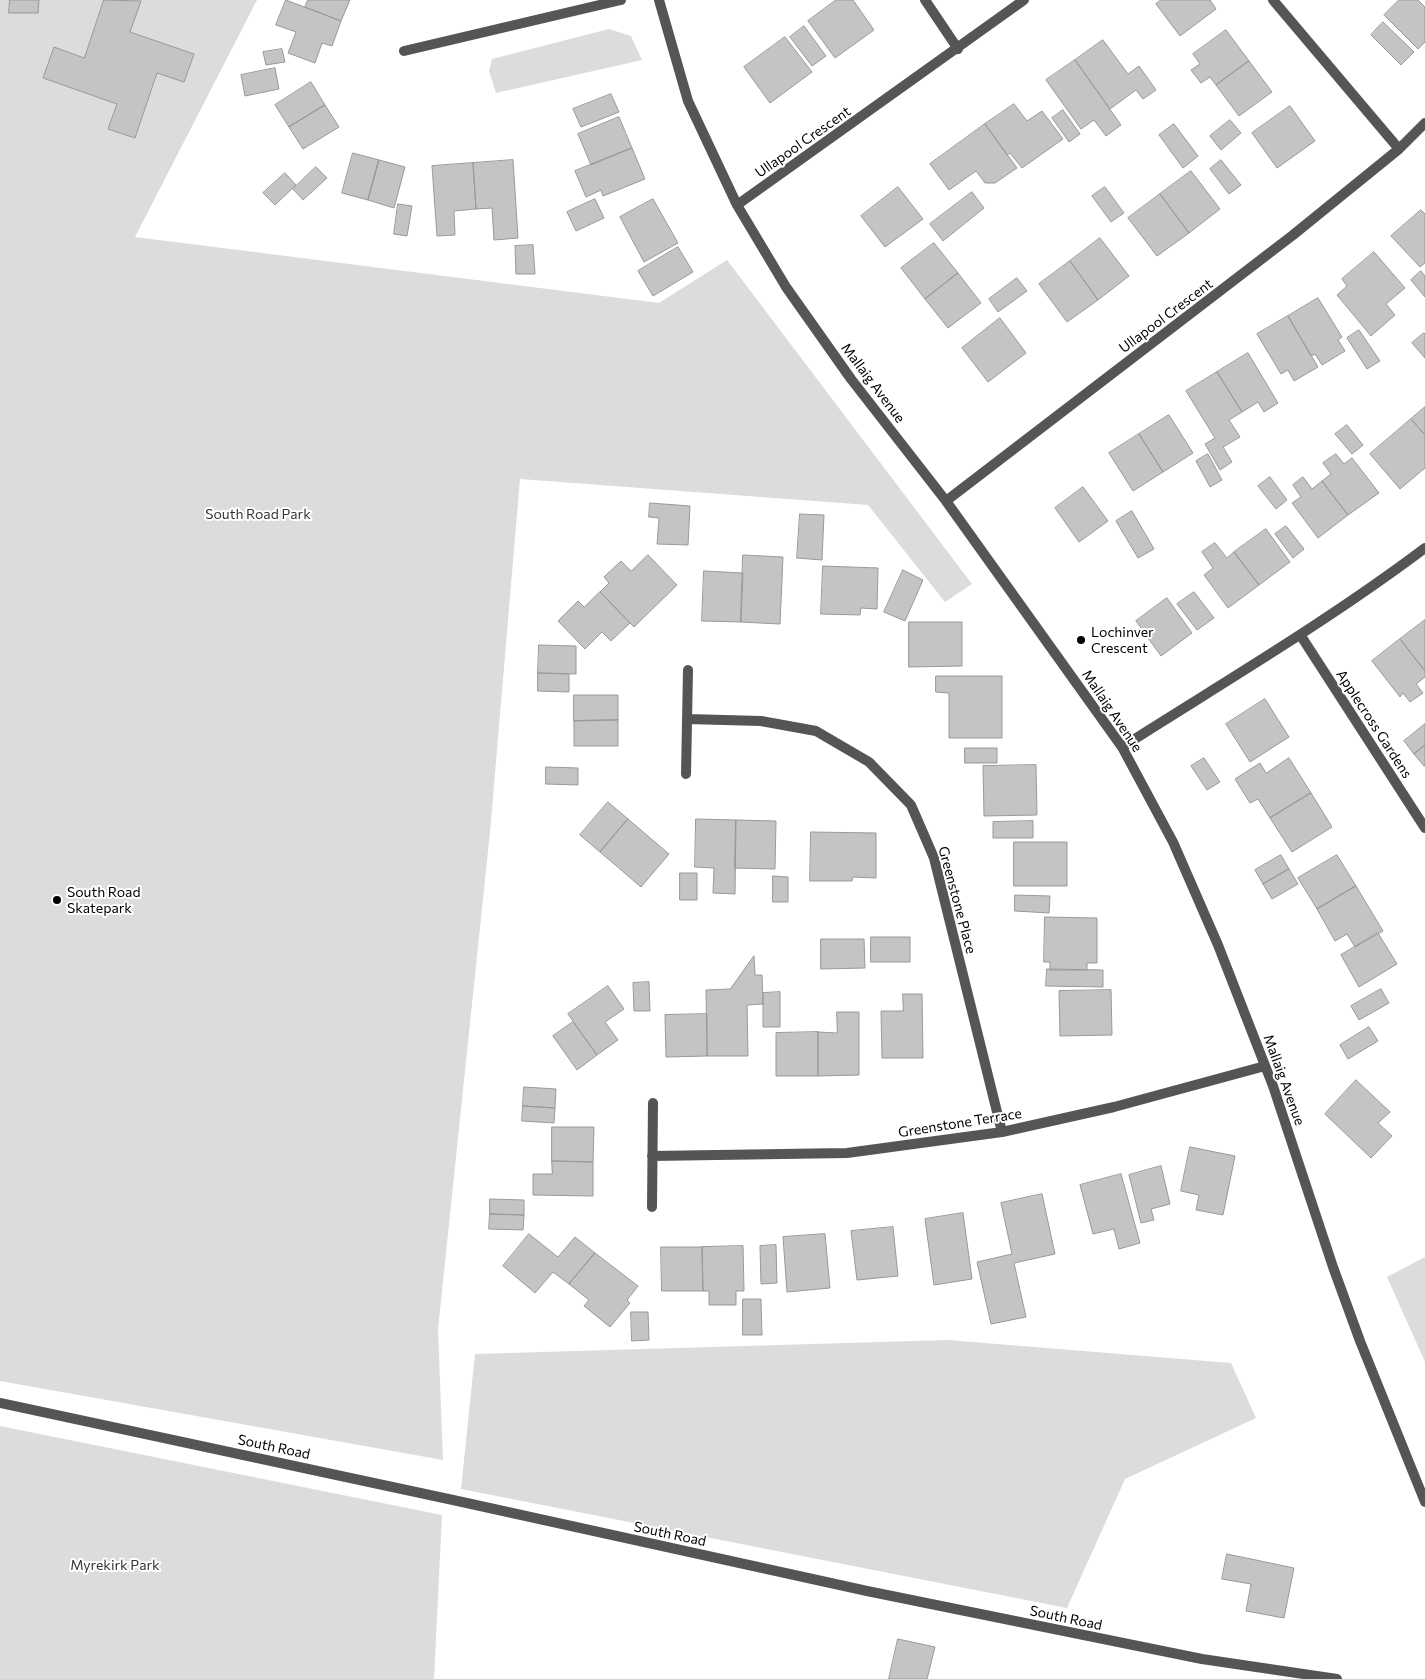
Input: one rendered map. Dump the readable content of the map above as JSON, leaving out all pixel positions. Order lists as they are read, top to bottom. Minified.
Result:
{"streets":{"street":["Ullapool Crescent","Mallaig Avenue","Applecross Gardens","Greenstone Place","Greenstone Terrace","South Road"]},"crossings":[["Ullapool Crescent","Mallaig Avenue"],["Mallaig Avenue","Greenstone Terrace"],["Greenstone Place","Greenstone Terrace"]],"parks":["South Road Park","Myrekirk Park"],"places":["Lochinver Crescent","South Road Skatepark"]}
